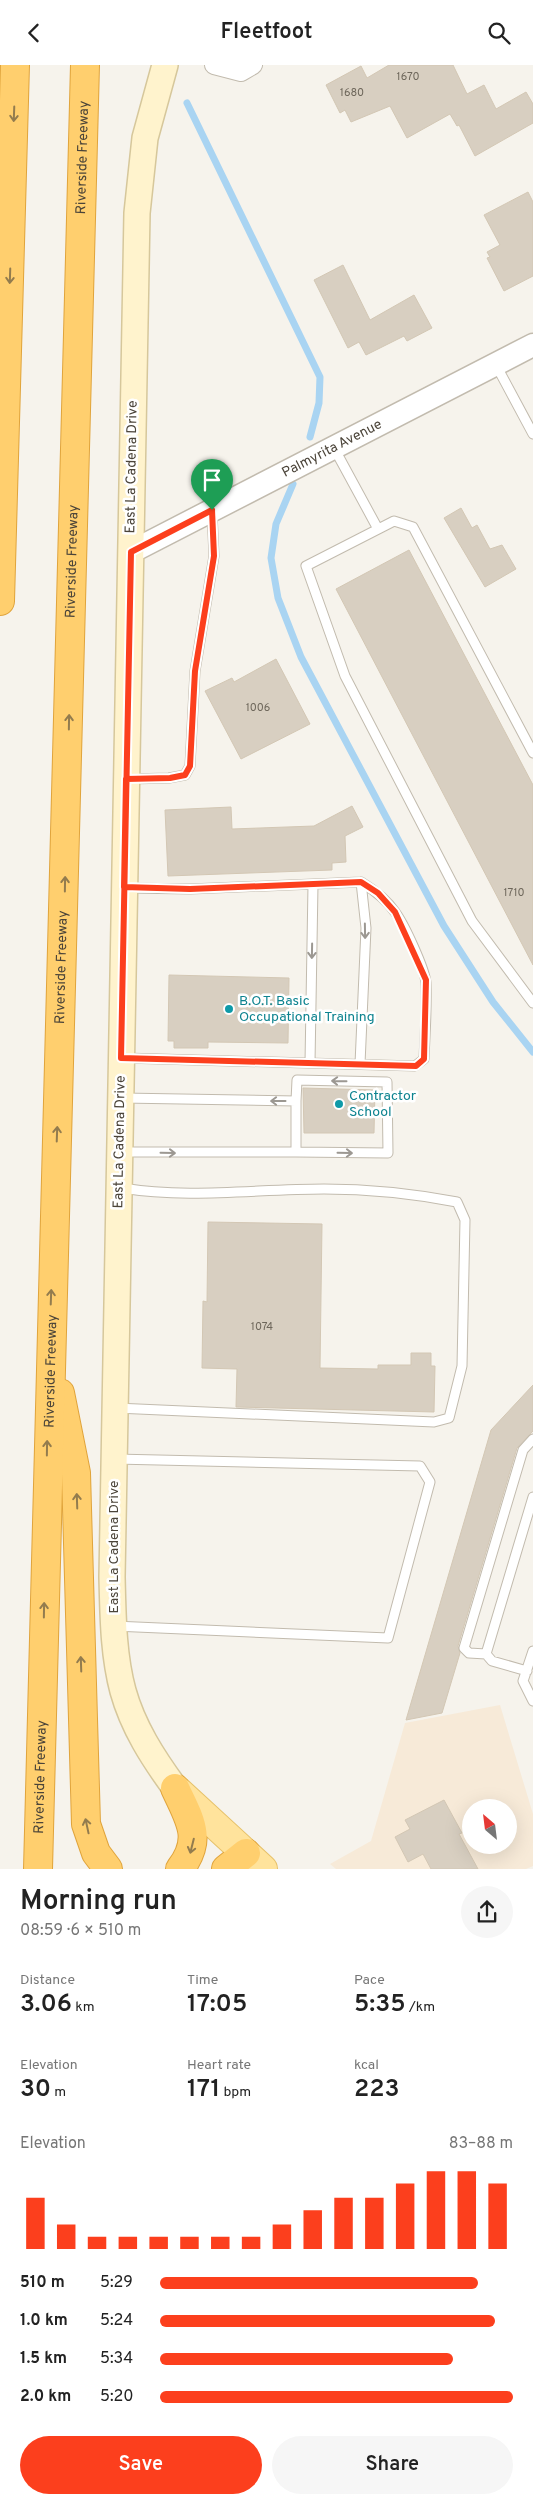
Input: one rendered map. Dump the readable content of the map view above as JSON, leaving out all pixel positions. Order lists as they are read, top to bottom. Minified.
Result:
{"streets":{"highway":["Riverside Freeway"],"main road":["East La Cadena Drive"],"street":["Palmyrita Avenue"]},"crossings":[["Palmyrita Avenue","East La Cadena Drive"]],"places":["B.O.T. Basic Occupational Training","Contractor School"],"house_numbers":["1670","1680","1006","1710","1074"],"north":"top left","page":{"header":"Fleetfoot","heading":["Morning run","08:59 · 6 × 510 m"],"stats":[["Distance","3.06 km"],["Time","17:05"],["Pace","5:35 /km"],["Elevation","30 m"],["Heart rate","171 bpm"],["kcal","223"]],"chart":["Elevation","83–88 m"],"list":[{"name":"510 m","note":"5:29"},{"name":"1.0 km","note":"5:24"},{"name":"1.5 km","note":"5:34"},{"name":"2.0 km","note":"5:20"}],"buttons":["Save","Share"]}}
